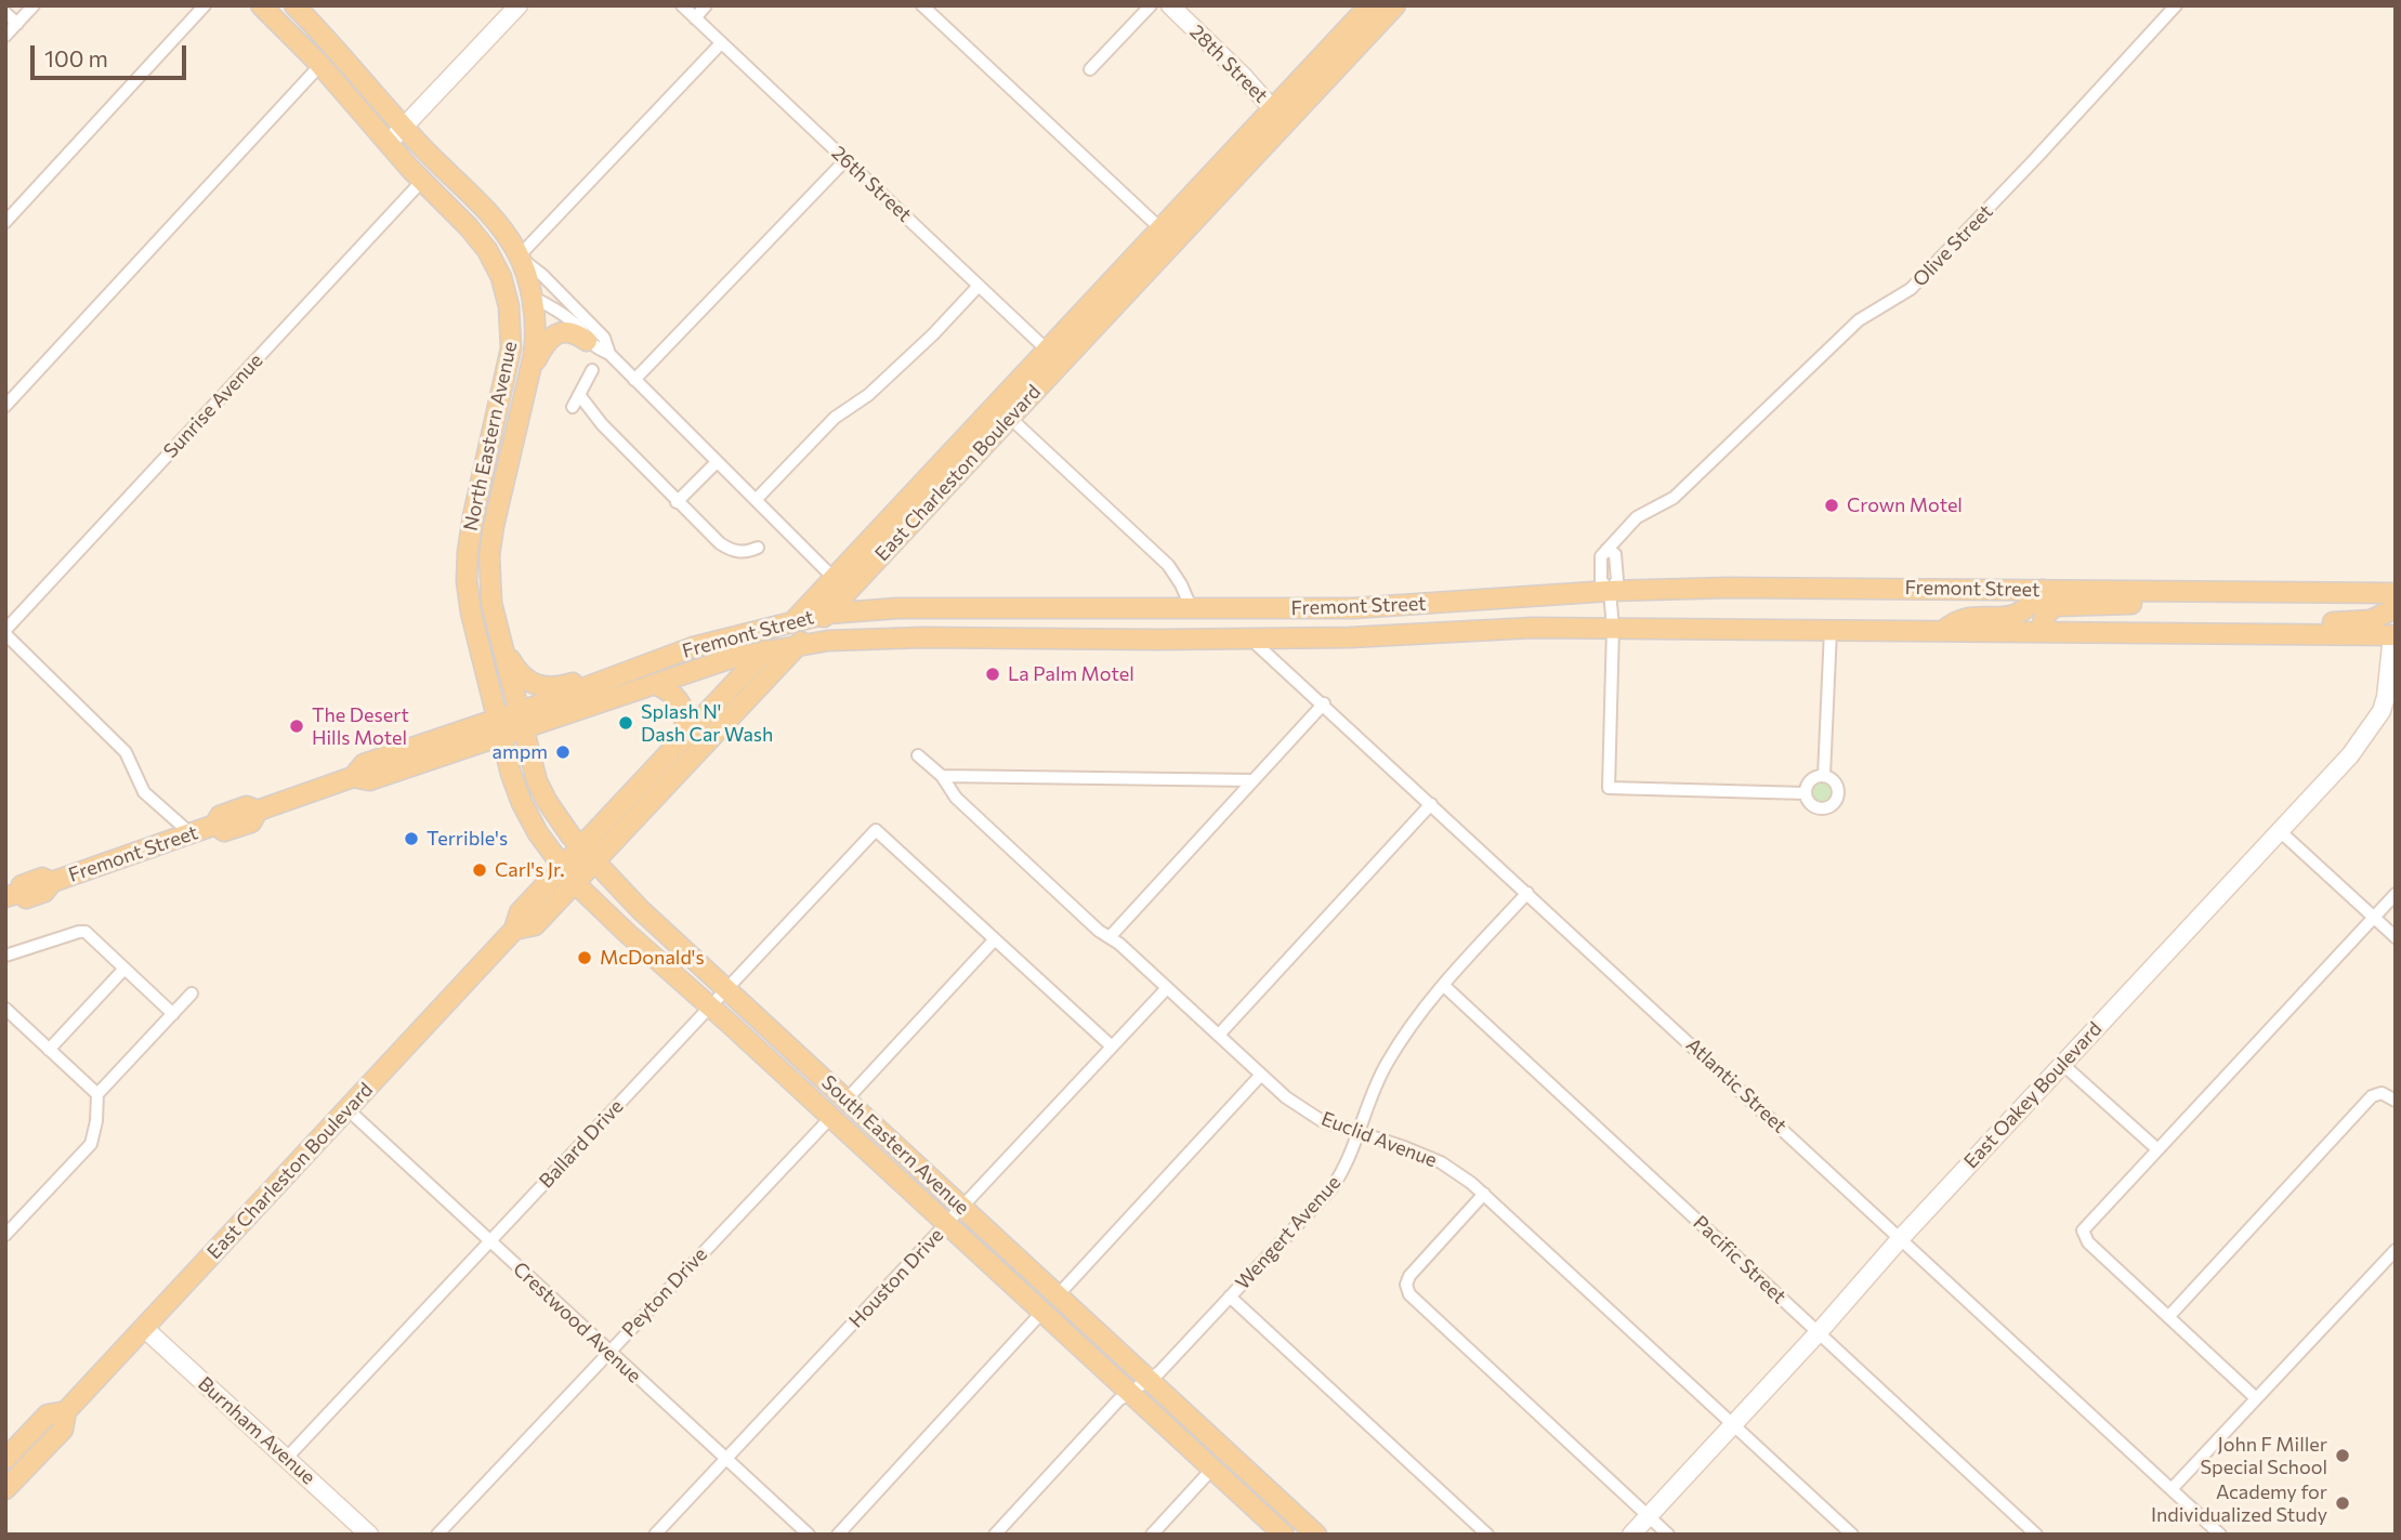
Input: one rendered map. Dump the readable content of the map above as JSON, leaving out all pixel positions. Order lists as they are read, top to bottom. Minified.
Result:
{"streets":{"main road":["North Eastern Avenue","East Charleston Boulevard","Fremont Street","South Eastern Avenue"],"street":["28th Street","26th Street","Olive Street","Sunrise Avenue","Atlantic Street","East Oakey Boulevard","Euclid Avenue","Ballard Drive","Wengert Avenue","Pacific Street","Houston Drive","Peyton Drive","Crestwood Avenue","Burnham Avenue"]},"crossings":[["28th Street","East Charleston Boulevard"],["26th Street","East Charleston Boulevard"],["Olive Street","Fremont Street"],["Sunrise Avenue","North Eastern Avenue"],["North Eastern Avenue","Fremont Street"],["North Eastern Avenue","South Eastern Avenue"],["East Charleston Boulevard","Fremont Street"],["East Charleston Boulevard","South Eastern Avenue"],["East Charleston Boulevard","Crestwood Avenue"],["East Charleston Boulevard","Burnham Avenue"],["Fremont Street","Atlantic Street"],["Fremont Street","East Oakey Boulevard"],["Fremont Street","South Eastern Avenue"],["Atlantic Street","East Oakey Boulevard"],["Atlantic Street","Wengert Avenue"],["East Oakey Boulevard","Euclid Avenue"],["East Oakey Boulevard","Pacific Street"],["Euclid Avenue","Wengert Avenue"],["Euclid Avenue","Houston Drive"],["Ballard Drive","South Eastern Avenue"],["Ballard Drive","Crestwood Avenue"],["Ballard Drive","Burnham Avenue"],["South Eastern Avenue","Wengert Avenue"],["South Eastern Avenue","Houston Drive"],["South Eastern Avenue","Peyton Drive"],["Wengert Avenue","Pacific Street"],["Houston Drive","Crestwood Avenue"],["Peyton Drive","Crestwood Avenue"]],"places":["Crown Motel","La Palm Motel","Splash N' Dash Car Wash","The Desert Hills Motel","ampm","Terrible's","Carl's Jr.","McDonald's","John F Miller Special School","Academy for Individualized Study"],"scale_bar":"100 m"}
